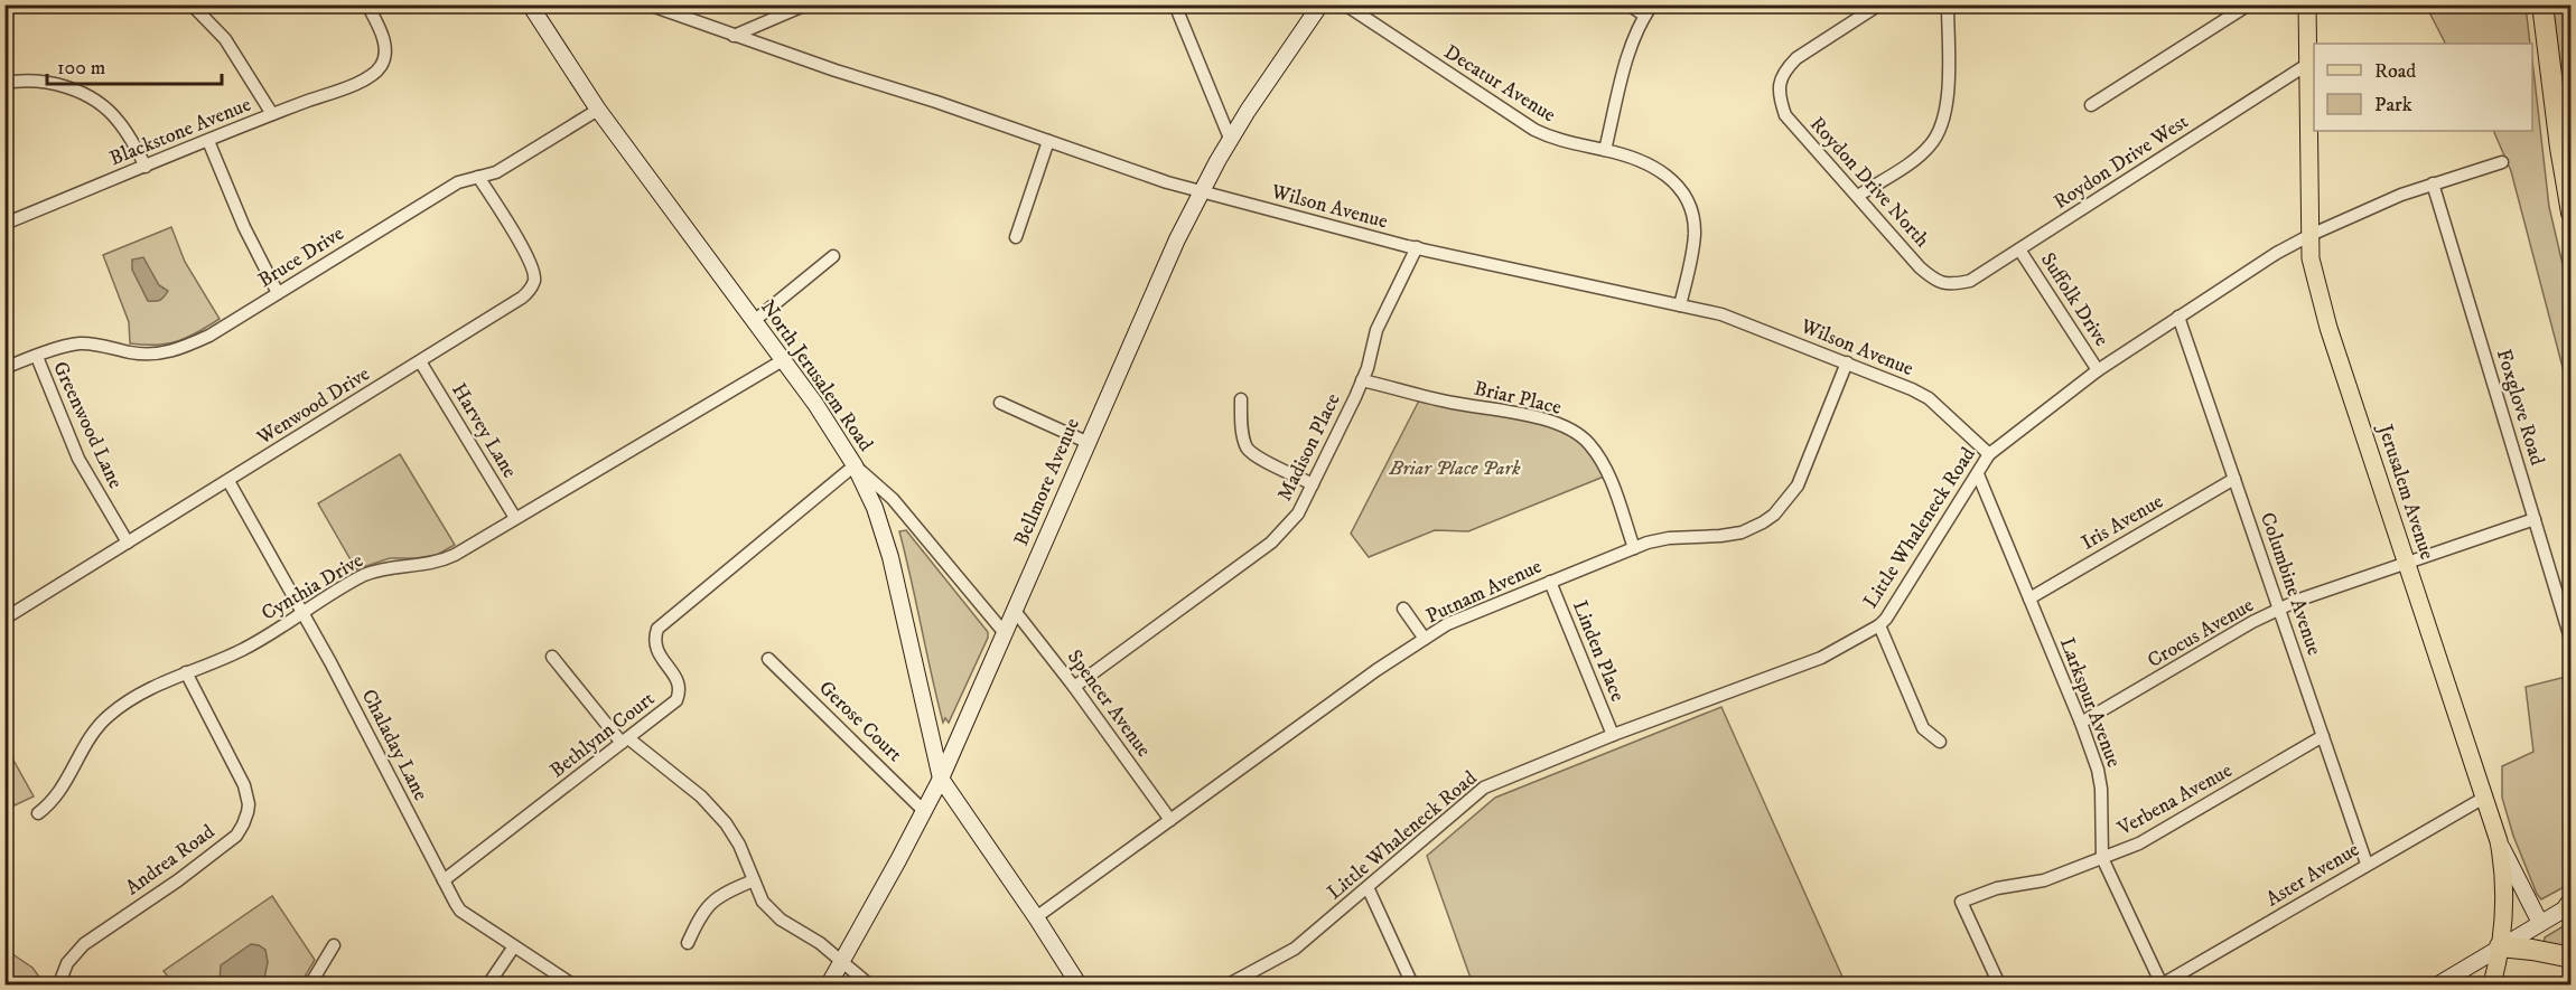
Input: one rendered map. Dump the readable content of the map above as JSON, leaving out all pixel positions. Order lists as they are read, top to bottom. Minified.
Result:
{"streets":{"main road":["North Jerusalem Road","Bellmore Avenue","Jerusalem Avenue"],"street":["Decatur Avenue","Blackstone Avenue","Roydon Drive West","Roydon Drive North","Wilson Avenue","Bruce Drive","Suffolk Drive","Briar Place","Wenwood Drive","Foxglove Road","Greenwood Lane","Harvey Lane","Madison Place","Iris Avenue","Little Whaleneck Road","Columbine Avenue","Cynthia Drive","Putnam Avenue","Crocus Avenue","Linden Place","Larkspur Avenue","Spencer Avenue","Gerose Court","Bethlynn Court","Chaladay Lane","Verbena Avenue","Andrea Road","Aster Avenue"]},"crossings":[["Decatur Avenue","Wilson Avenue"],["Roydon Drive West","Roydon Drive North"],["Roydon Drive West","Suffolk Drive"],["Roydon Drive West","Jerusalem Avenue"],["Wilson Avenue","Madison Place"],["Wilson Avenue","Bellmore Avenue"],["Wilson Avenue","Little Whaleneck Road"],["Wilson Avenue","Putnam Avenue"],["Bruce Drive","North Jerusalem Road"],["Bruce Drive","Wenwood Drive"],["Bruce Drive","Greenwood Lane"],["Suffolk Drive","Little Whaleneck Road"],["North Jerusalem Road","Bellmore Avenue"],["North Jerusalem Road","Cynthia Drive"],["North Jerusalem Road","Putnam Avenue"],["North Jerusalem Road","Bethlynn Court"],["Briar Place","Madison Place"],["Briar Place","Putnam Avenue"],["Wenwood Drive","Greenwood Lane"],["Wenwood Drive","Harvey Lane"],["Wenwood Drive","Chaladay Lane"],["Foxglove Road","Little Whaleneck Road"],["Foxglove Road","Crocus Avenue"],["Harvey Lane","Cynthia Drive"],["Madison Place","Spencer Avenue"],["Bellmore Avenue","Spencer Avenue"],["Bellmore Avenue","Gerose Court"],["Jerusalem Avenue","Little Whaleneck Road"],["Jerusalem Avenue","Crocus Avenue"],["Jerusalem Avenue","Aster Avenue"],["Iris Avenue","Columbine Avenue"],["Iris Avenue","Larkspur Avenue"],["Little Whaleneck Road","Columbine Avenue"],["Little Whaleneck Road","Linden Place"],["Little Whaleneck Road","Larkspur Avenue"],["Columbine Avenue","Crocus Avenue"],["Columbine Avenue","Verbena Avenue"],["Columbine Avenue","Aster Avenue"],["Cynthia Drive","Chaladay Lane"],["Cynthia Drive","Andrea Road"],["Putnam Avenue","Linden Place"],["Putnam Avenue","Spencer Avenue"],["Crocus Avenue","Larkspur Avenue"],["Larkspur Avenue","Verbena Avenue"],["Larkspur Avenue","Aster Avenue"],["Bethlynn Court","Chaladay Lane"]],"parks":["Briar Place Park"],"legend":["Road","Park"],"scale_bar":"100 m"}
